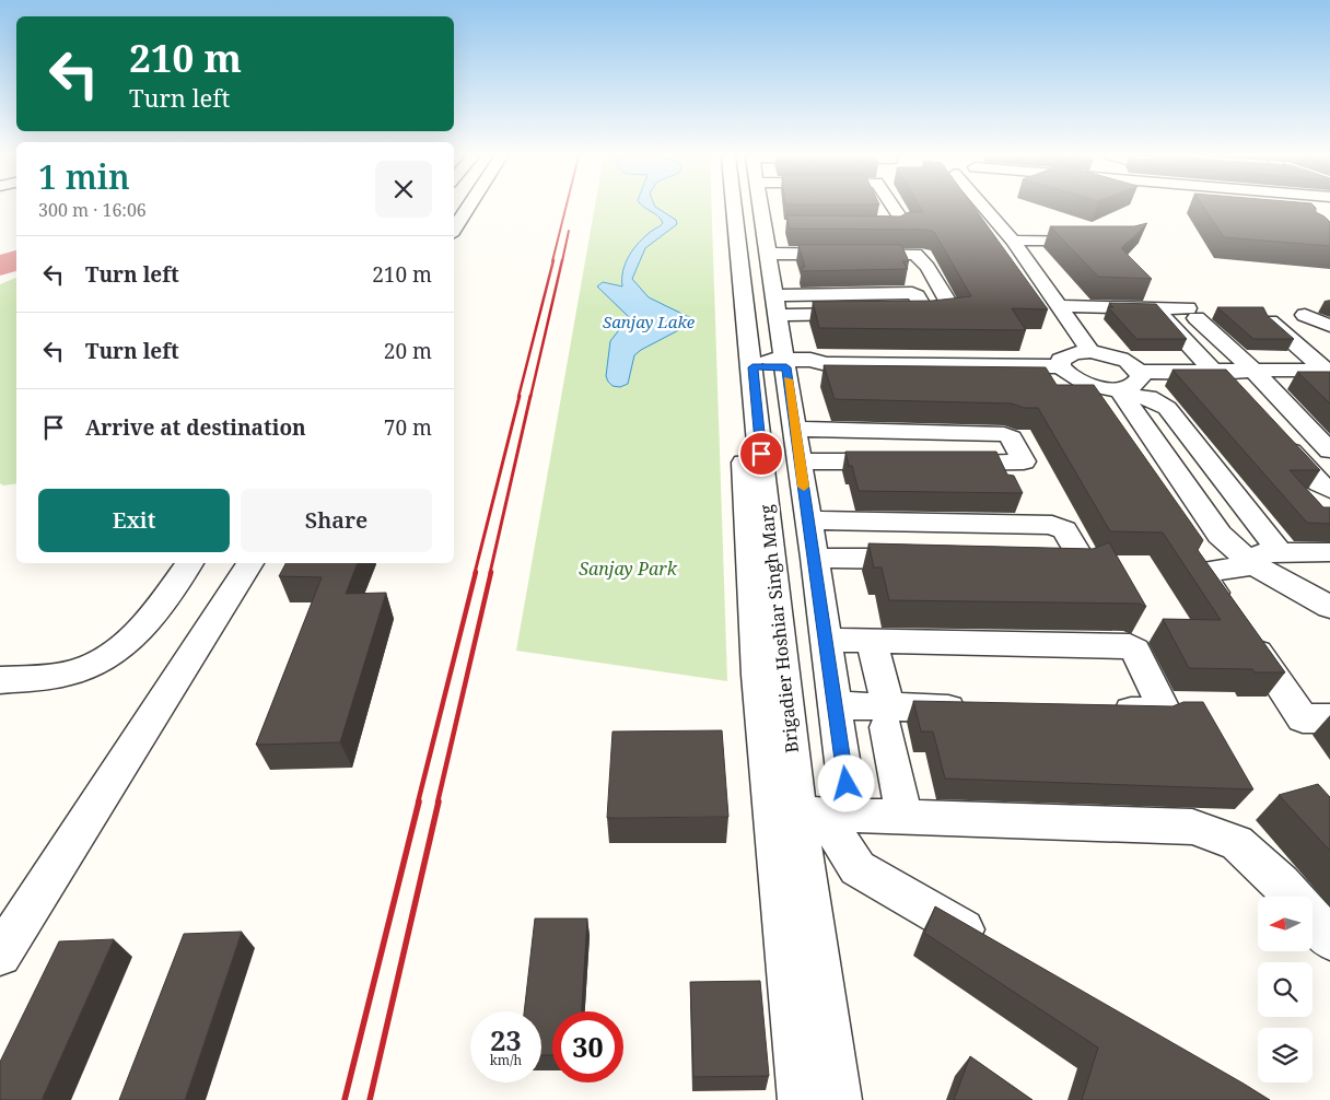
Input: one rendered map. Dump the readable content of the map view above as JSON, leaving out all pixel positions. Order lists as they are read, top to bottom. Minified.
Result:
{"streets":{"street":["Brigadier Hoshiar Singh Marg"]},"water":["Sanjay Lake"],"parks":["Sanjay Park"],"north":"left","page":{"turn":["210 m","Turn left"],"heading":["1 min","300 m · 16:06"],"list":[{"name":"Turn left","value":"210 m"},{"name":"Turn left","value":"20 m"},{"name":"Arrive at destination","value":"70 m"}],"buttons":["Exit","Share"],"speed":"23 km/h","limit":"30"}}
